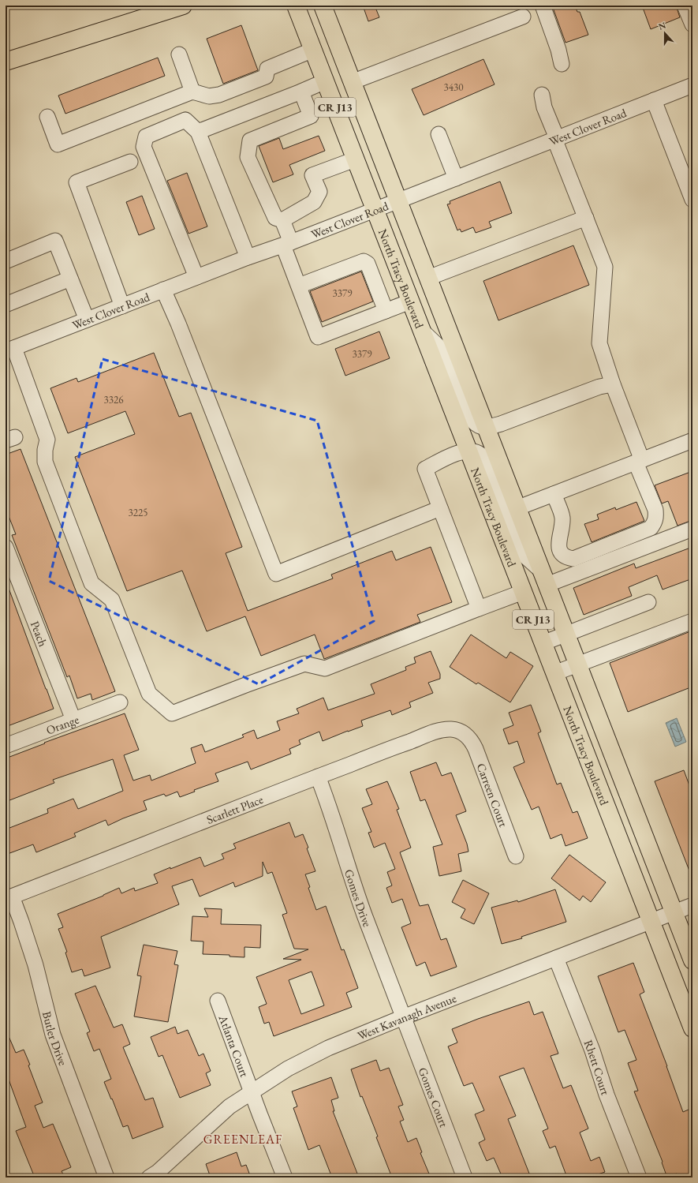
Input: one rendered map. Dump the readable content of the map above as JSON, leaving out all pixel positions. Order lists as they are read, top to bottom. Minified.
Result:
{"streets":{"main road":["CR J13","North Tracy Boulevard"],"street":["West Clover Road","Peach","Orange","Carreen Court","Scarlett Place","Gomes Drive","West Kavanagh Avenue","Butler Drive","Atlanta Court","Rhett Court","Gomes Court"]},"crossings":[["West Clover Road","North Tracy Boulevard"],["North Tracy Boulevard","West Kavanagh Avenue"],["Peach","Orange"],["Carreen Court","Scarlett Place"],["Scarlett Place","Gomes Drive"],["Scarlett Place","Butler Drive"],["Gomes Drive","West Kavanagh Avenue"],["Gomes Drive","Gomes Court"],["West Kavanagh Avenue","Atlanta Court"],["West Kavanagh Avenue","Rhett Court"],["West Kavanagh Avenue","Gomes Court"]],"districts":["GREENLEAF"],"house_numbers":["3430","3379","3379","3326","3225"],"north":"top"}
